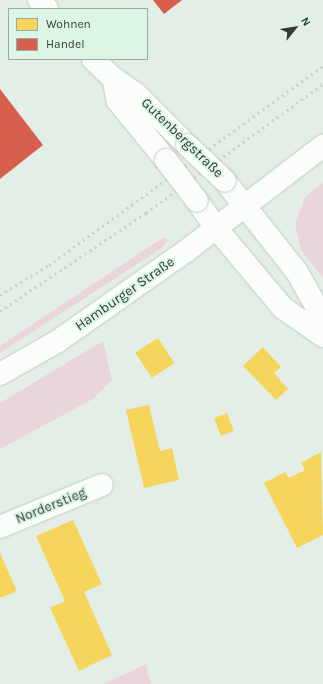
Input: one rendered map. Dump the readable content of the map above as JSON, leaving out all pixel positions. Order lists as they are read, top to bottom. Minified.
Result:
{"streets":{"main road":["Gutenbergstraße","Hamburger Straße","Norderstieg"]},"crossings":[["Gutenbergstraße","Hamburger Straße"]],"legend":["Wohnen","Handel"],"north":"top right"}
